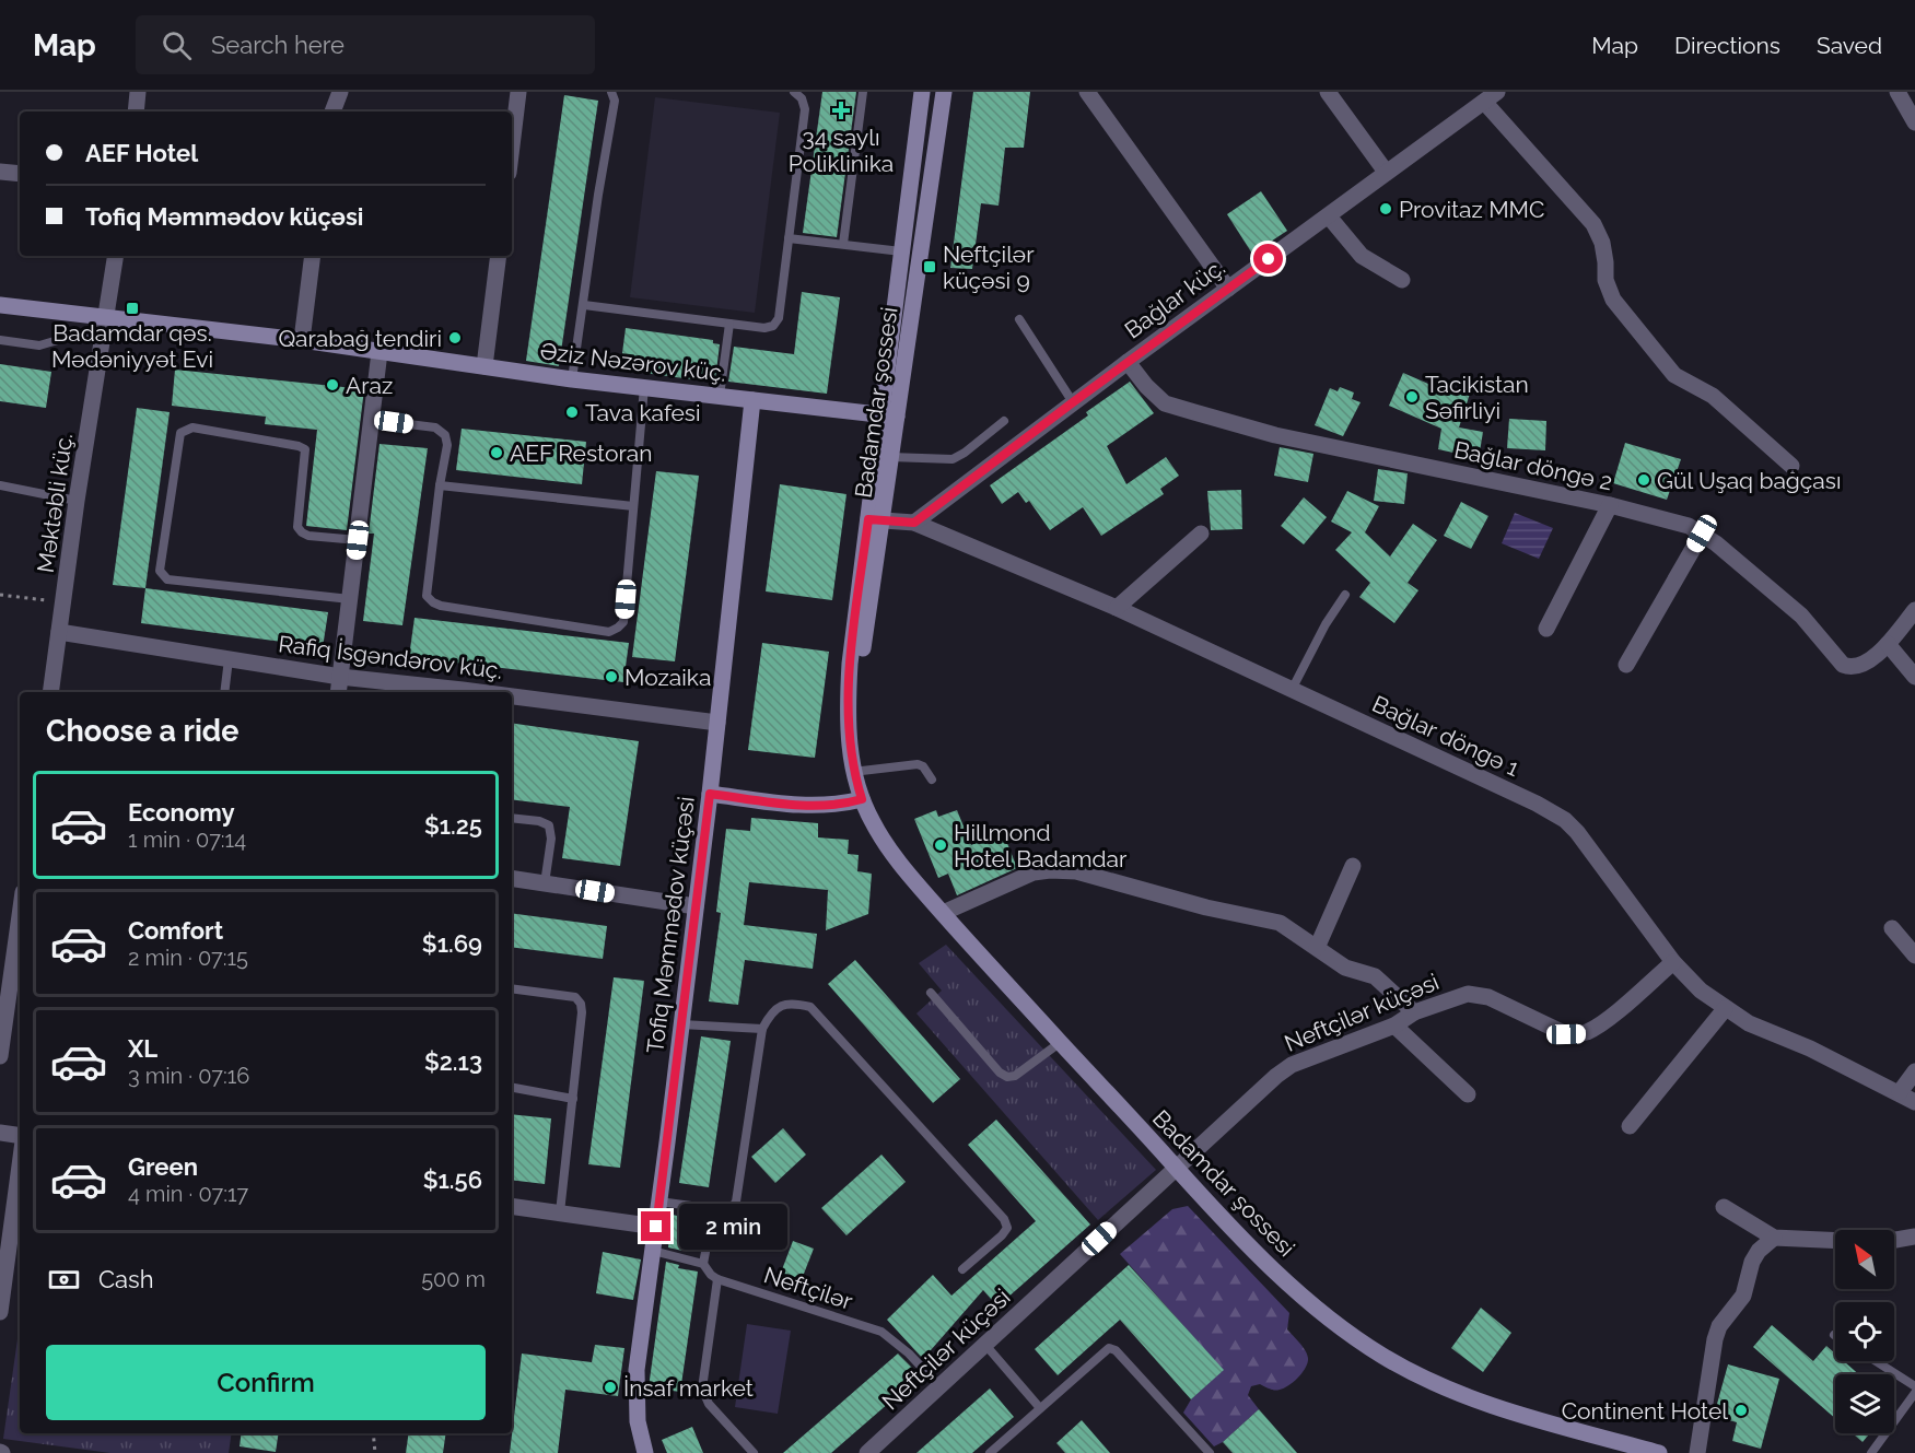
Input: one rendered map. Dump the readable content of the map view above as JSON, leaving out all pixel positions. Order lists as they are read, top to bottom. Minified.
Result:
{"streets":{"main road":["Əziz Nəzərov küç.","Badamdar şossesi","Tofiq Məmmədov küçəsi"],"street":["Bağlar küç.","Bağlar döngə 2","Məktəbli küç.","Rafiq İsgəndərov küç.","Bağlar döngə 1","Neftçilər küçəsi"],"lane":["Neftçilər"]},"crossings":[["Bağlar küç.","Bağlar döngə 2"],["Bağlar küç.","Bağlar döngə 1"],["Əziz Nəzərov küç.","Badamdar şossesi"],["Əziz Nəzərov küç.","Məktəbli küç."],["Əziz Nəzərov küç.","Tofiq Məmmədov küçəsi"],["Badamdar şossesi","Bağlar döngə 1"],["Badamdar şossesi","Neftçilər küçəsi"],["Məktəbli küç.","Rafiq İsgəndərov küç."],["Rafiq İsgəndərov küç.","Tofiq Məmmədov küçəsi"],["Bağlar döngə 1","Neftçilər küçəsi"],["Neftçilər küçəsi","Neftçilər"]],"places":{"health":["34 saylı Poliklinika"],"other":["Provitaz MMC","Qarabağ tendiri","Araz","Tacikistan Səfirliyi","Tava kafesi","AEF Restoran","Gül Uşaq bağçası","Mozaika","Hillmond Hotel Badamdar","İnsaf market","Continent Hotel"],"transit":["Neftçilər küçəsi 9","Badamdar qəs. Mədəniyyət Evi"]},"north":"top left","page":{"header":"Map","search":"Search here","nav":["Map","Directions","Saved"],"banner":["AEF Hotel","Tofiq Məmmədov küçəsi"],"heading":"Choose a ride","list":[{"name":"Economy","note":"1 min · 07:14","value":"$1.25"},{"name":"Comfort","note":"2 min · 07:15","value":"$1.69"},{"name":"XL","note":"3 min · 07:16","value":"$2.13"},{"name":"Green","note":"4 min · 07:17","value":"$1.56"}],"bubble":"2 min","pay":["Cash","500 m"],"buttons":"Confirm"}}
